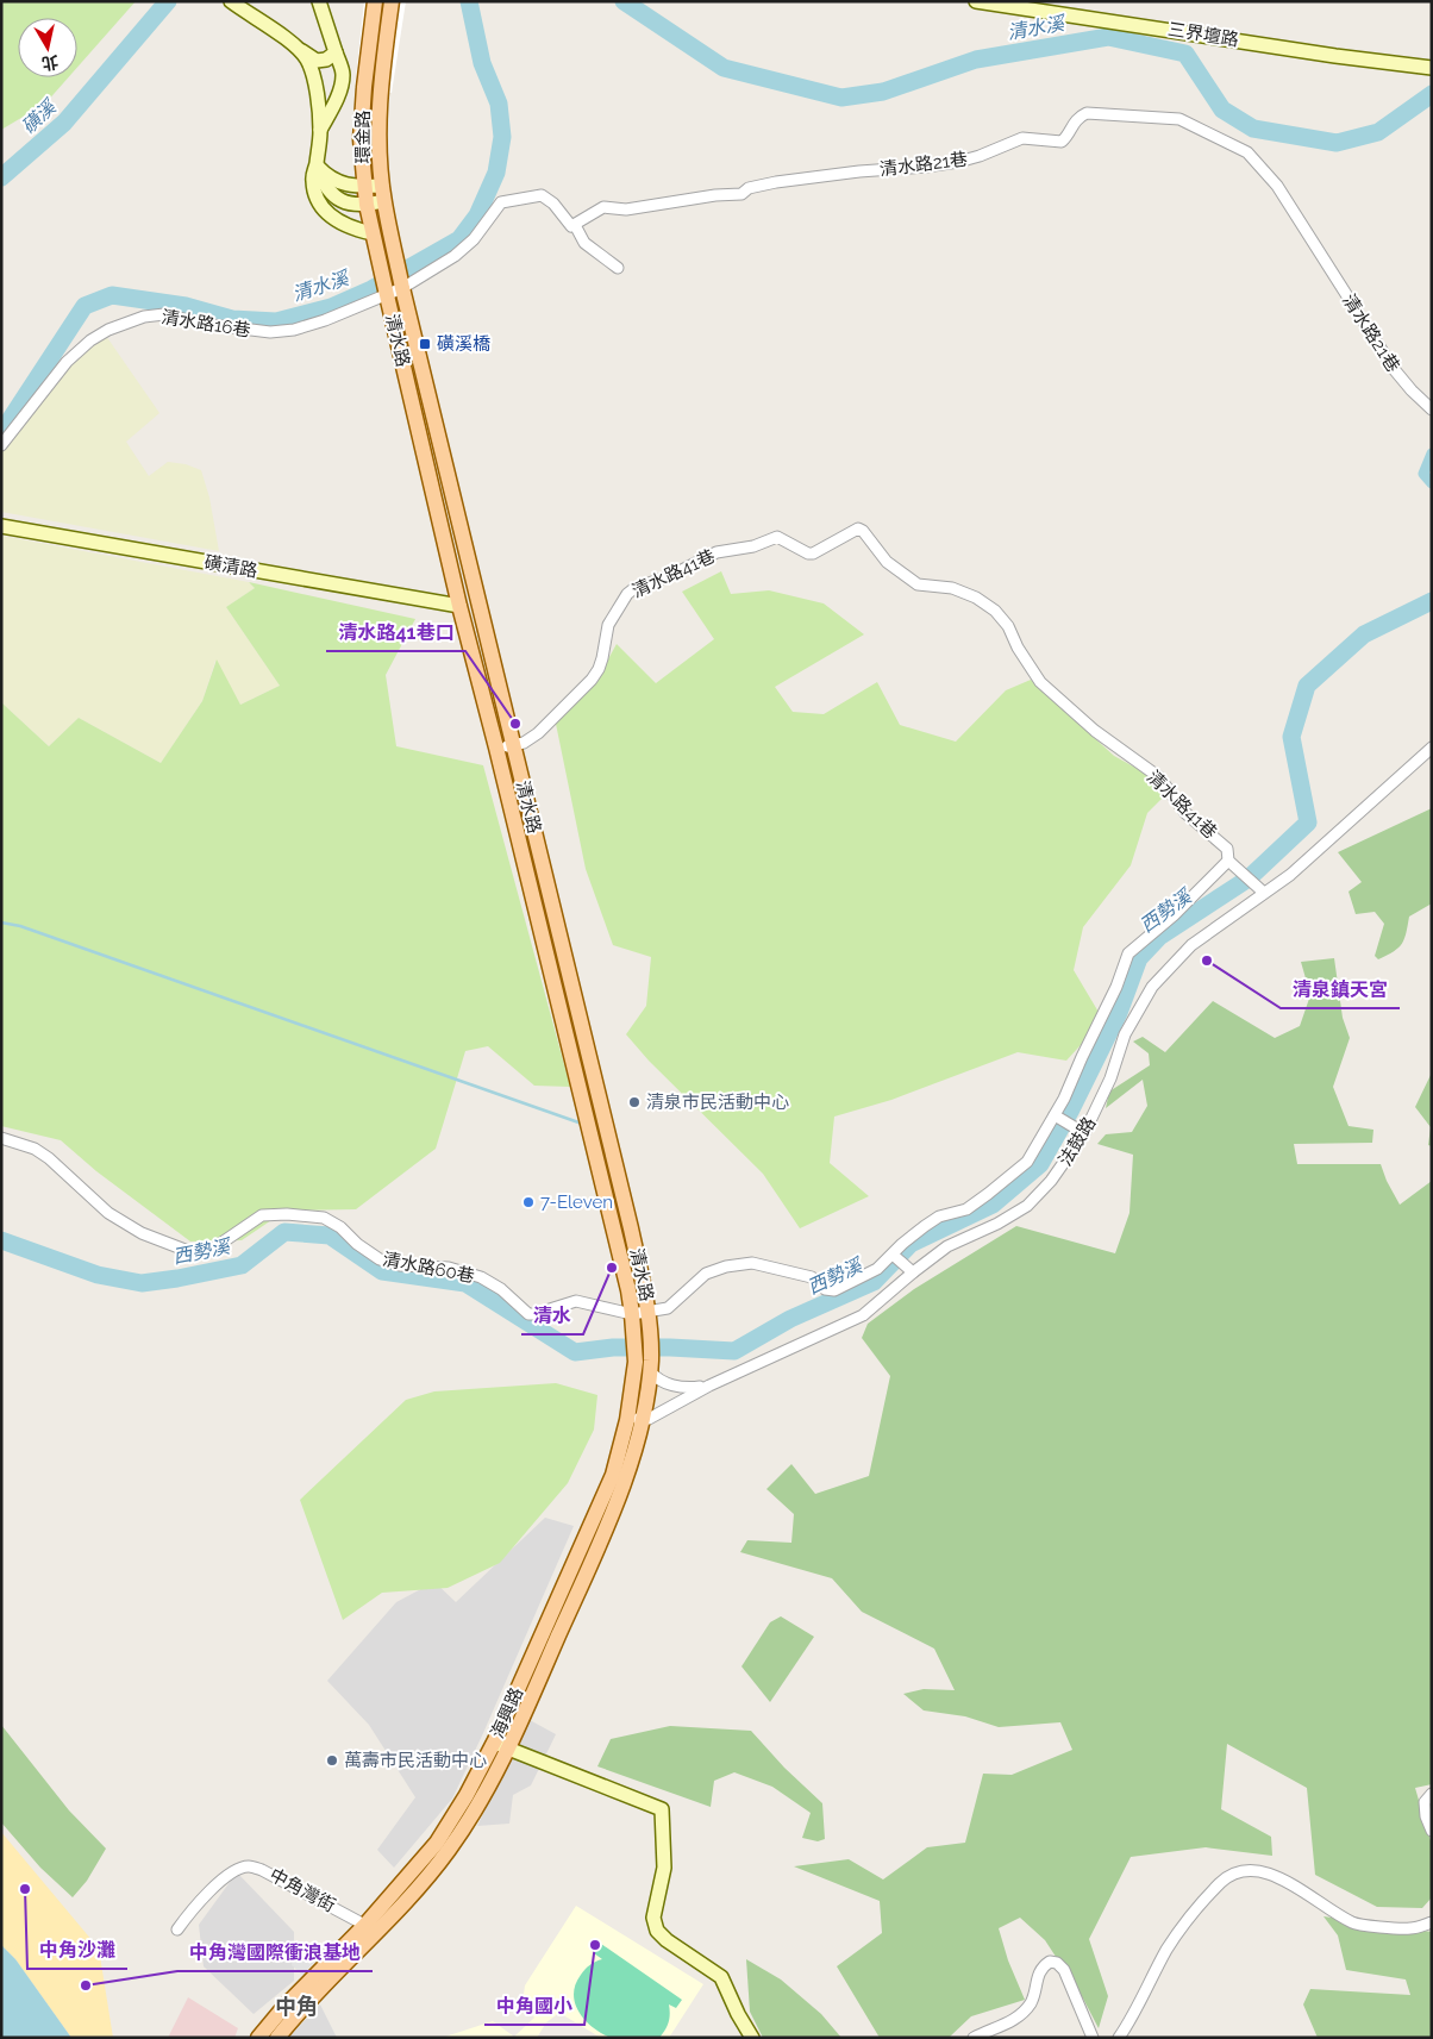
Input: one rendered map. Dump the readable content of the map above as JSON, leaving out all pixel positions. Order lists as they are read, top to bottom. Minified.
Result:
{"streets":{"main road":["環金路","清水路","海興路"],"street":["三界壇路","清水路21巷","清水路16巷","磺清路","清水路41巷","法鼓路","清水路60巷","中角灣街"]},"crossings":[["清水路16巷","清水路"],["清水路","磺清路"],["清水路","清水路41巷"],["清水路","清水路60巷"],["清水路","海興路"],["清水路41巷","法鼓路"],["法鼓路","海興路"],["海興路","中角灣街"]],"districts":["中角"],"water":["清水溪","磺溪","西勢溪"],"places":{"transit":["磺溪橋"],"other":["清水路41巷口","清泉鎮天宮","清泉市民活動中心","7-Eleven","清水","萬壽市民活動中心","中角沙灘","中角國小","中角灣國際衝浪基地"]},"north":"bottom"}
